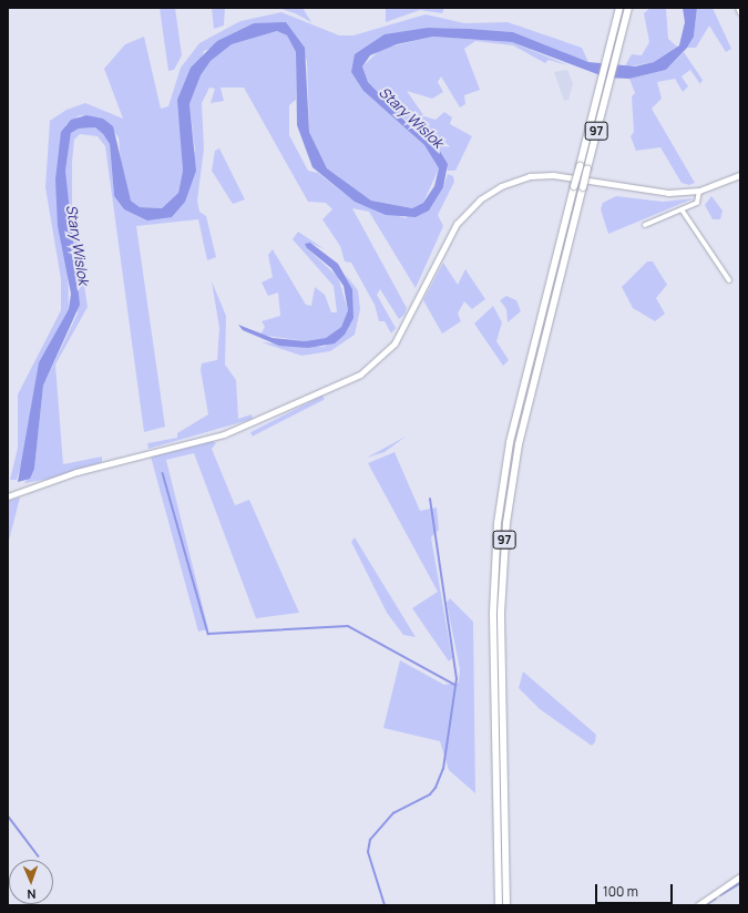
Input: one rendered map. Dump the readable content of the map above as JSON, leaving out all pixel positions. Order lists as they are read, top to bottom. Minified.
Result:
{"streets":{"main road":["97"]},"water":["Stary Wislok"],"scale_bar":"100 m","north":"bottom"}
